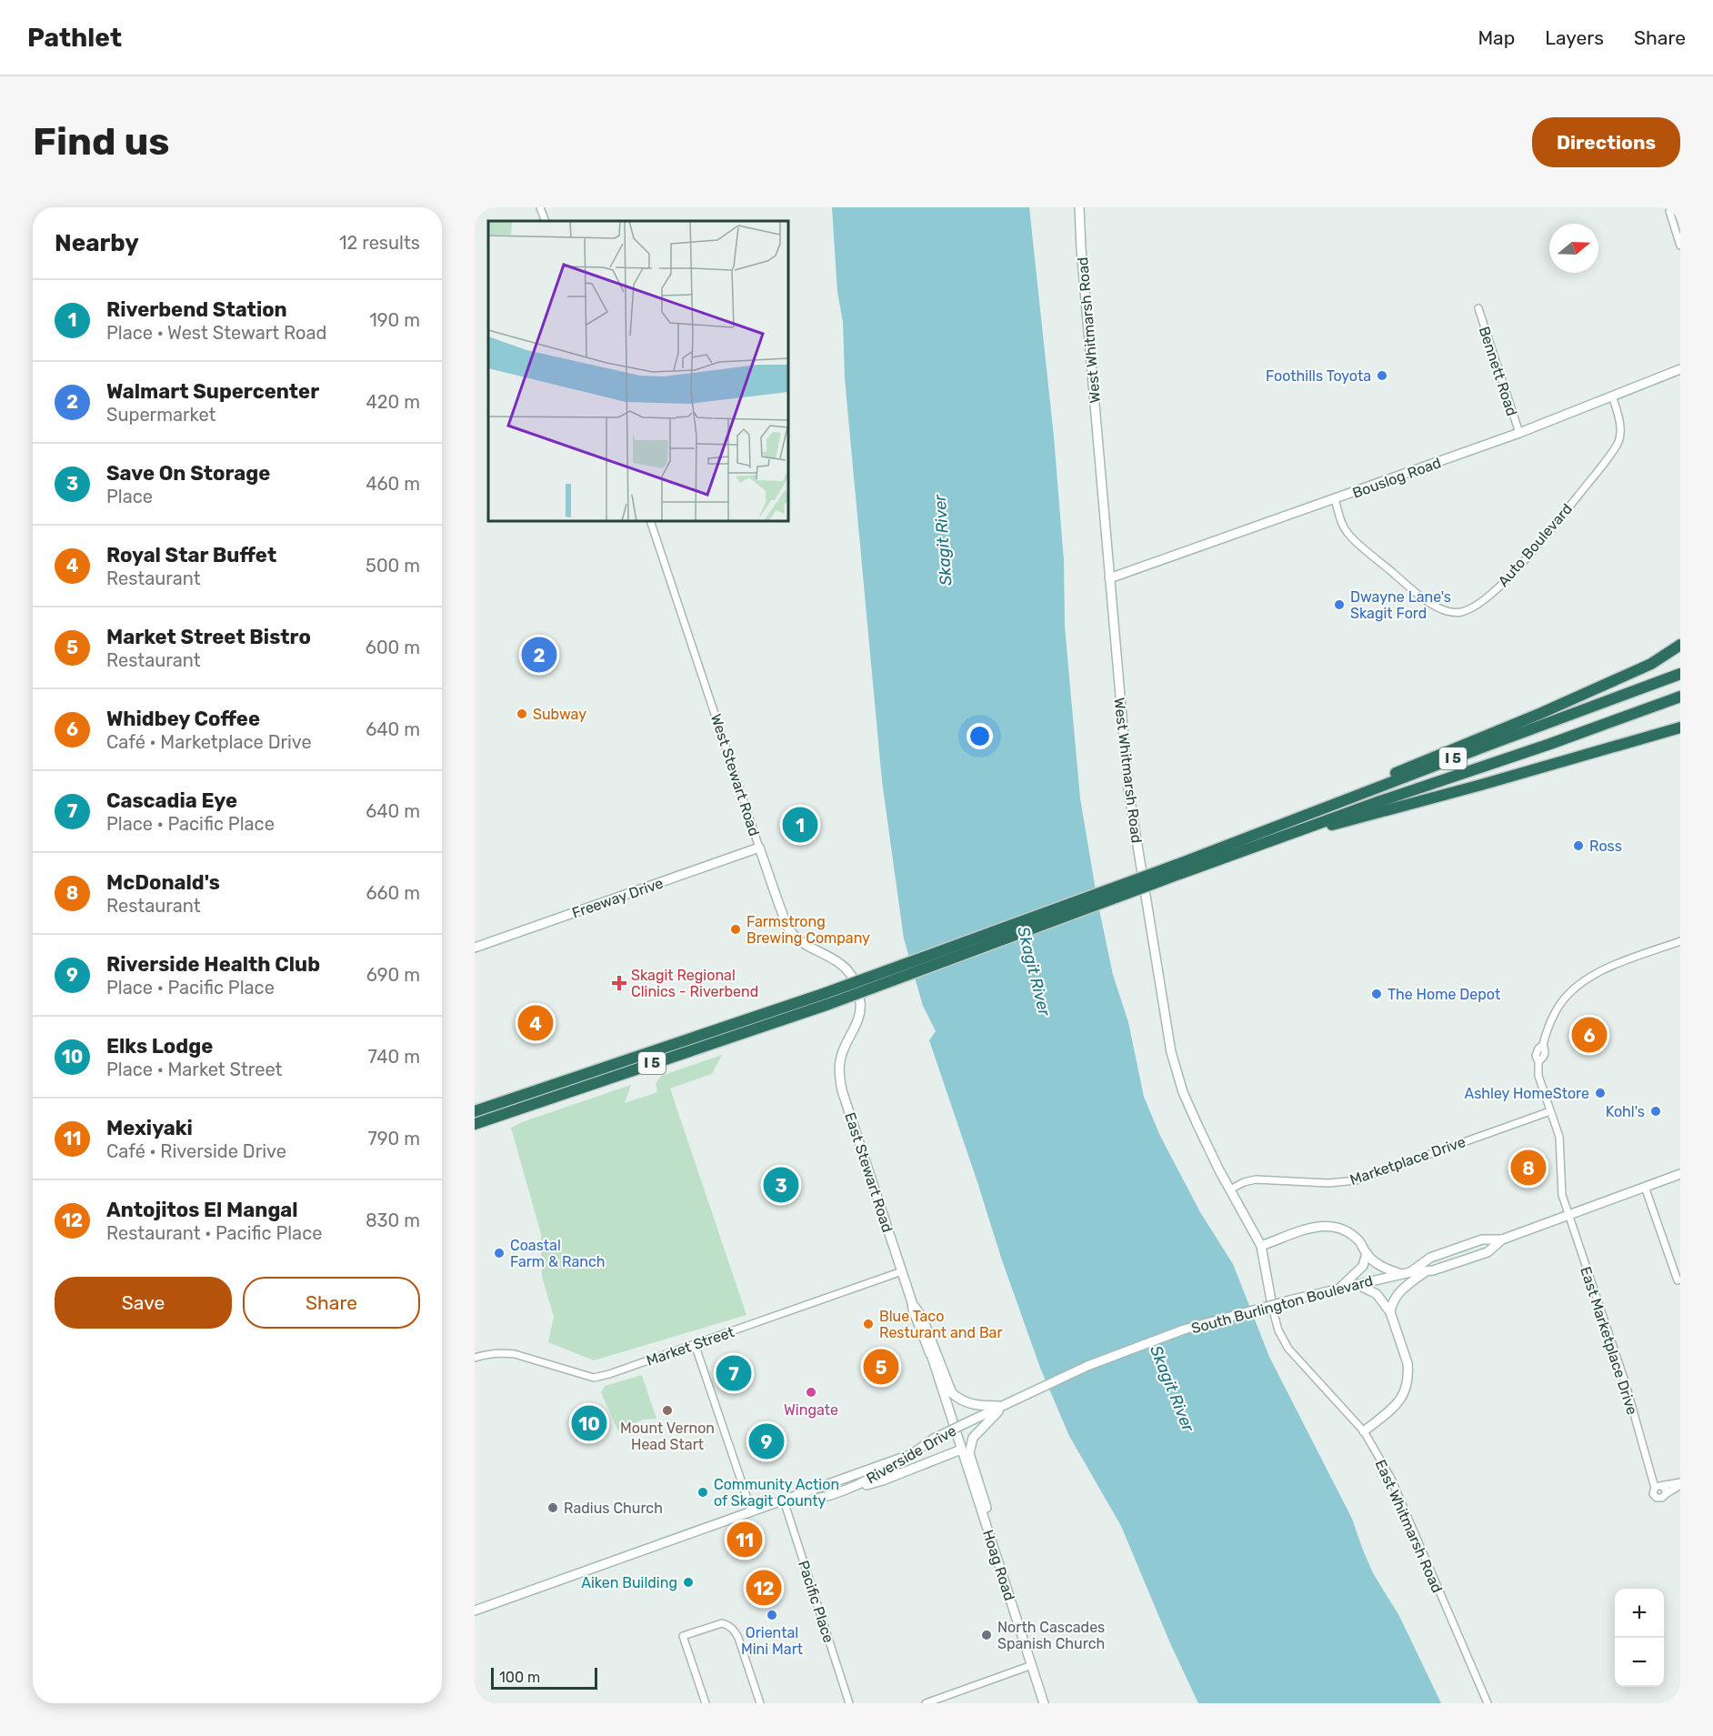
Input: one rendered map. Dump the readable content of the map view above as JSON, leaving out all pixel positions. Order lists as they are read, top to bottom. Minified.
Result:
{"streets":{"highway":["I 5"],"street":["West Whitmarsh Road","Bennett Road","Bouslog Road","Auto Boulevard","West Stewart Road","Freeway Drive","Marketplace Drive","East Stewart Road","South Burlington Boulevard","East Marketplace Drive","Market Street","Riverside Drive","East Whitmarsh Road","Hoag Road","Pacific Place"]},"crossings":[["West Whitmarsh Road","Bouslog Road"],["West Whitmarsh Road","Marketplace Drive"],["West Whitmarsh Road","East Whitmarsh Road"],["Bennett Road","Bouslog Road"],["Bouslog Road","Auto Boulevard"],["West Stewart Road","Freeway Drive"],["West Stewart Road","East Stewart Road"],["Marketplace Drive","East Marketplace Drive"],["East Stewart Road","Market Street"],["East Stewart Road","Hoag Road"],["South Burlington Boulevard","East Marketplace Drive"],["South Burlington Boulevard","Riverside Drive"],["Riverside Drive","Pacific Place"]],"water":["Skagit River"],"places":{"other":["Foothills Toyota","Dwayne Lane's Skagit Ford","Subway","Ross","Farmstrong Brewing Company","The Home Depot","Ashley HomeStore","Kohl's","Coastal Farm & Ranch","Blue Taco Resturant and Bar","Wingate","Mount Vernon Head Start","Community Action of Skagit County","Radius Church","Aiken Building","Oriental Mini Mart","North Cascades Spanish Church"],"health":["Skagit Regional Clinics - Riverbend"]},"scale_bar":"100 m","north":"right","page":{"header":"Pathlet","nav":["Map","Layers","Share"],"buttons":["Directions",["Save","Share"]],"title":"Find us","heading":["Nearby","12 results"],"list":[{"mark":"1","name":"Riverbend Station","note":"Place · West Stewart Road","value":"190 m"},{"mark":"2","name":"Walmart Supercenter","note":"Supermarket","value":"420 m"},{"mark":"3","name":"Save On Storage","note":"Place","value":"460 m"},{"mark":"4","name":"Royal Star Buffet","note":"Restaurant","value":"500 m"},{"mark":"5","name":"Market Street Bistro","note":"Restaurant","value":"600 m"},{"mark":"6","name":"Whidbey Coffee","note":"Café · Marketplace Drive","value":"640 m"},{"mark":"7","name":"Cascadia Eye","note":"Place · Pacific Place","value":"640 m"},{"mark":"8","name":"McDonald's","note":"Restaurant","value":"660 m"},{"mark":"9","name":"Riverside Health Club","note":"Place · Pacific Place","value":"690 m"},{"mark":"10","name":"Elks Lodge","note":"Place · Market Street","value":"740 m"},{"mark":"11","name":"Mexiyaki","note":"Café · Riverside Drive","value":"790 m"},{"mark":"12","name":"Antojitos El Mangal","note":"Restaurant · Pacific Place","value":"830 m"}],"pins":["2","1","4","6","8","3","5","7","10","9","11","12"],"map_buttons":["+","−"],"scale":"100 m"}}
